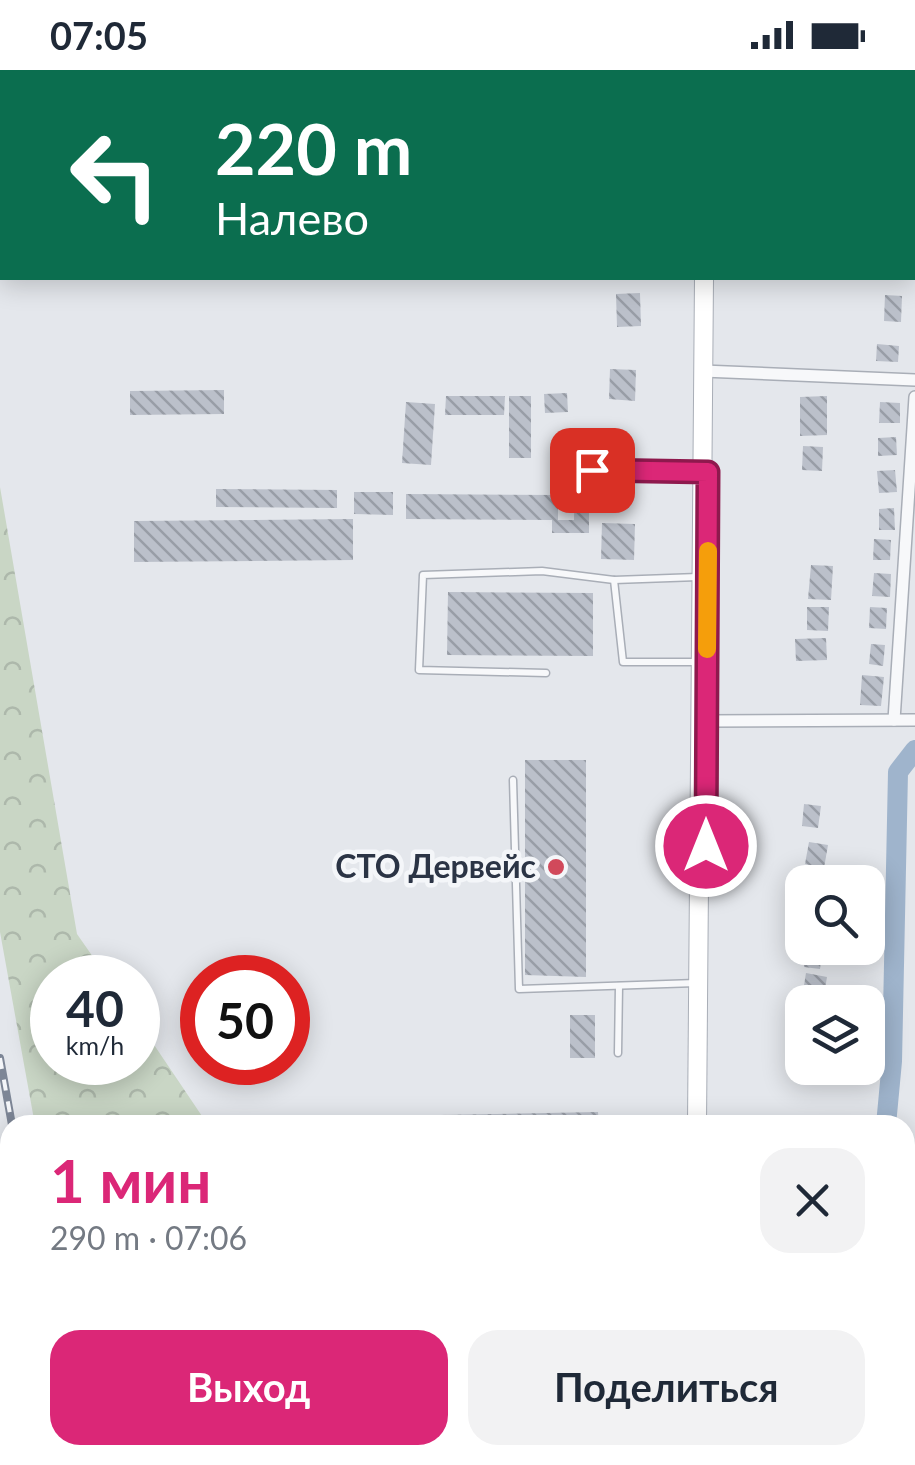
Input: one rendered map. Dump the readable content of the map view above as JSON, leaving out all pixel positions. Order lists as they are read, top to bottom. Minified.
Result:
{"places":["СТО Дервейс"],"page":{"status":"07:05","turn":["220 m","Налево"],"speed":"40 km/h","limit":"50","heading":["1 мин","290 m · 07:06"],"buttons":["Выход","Поделиться"]}}
